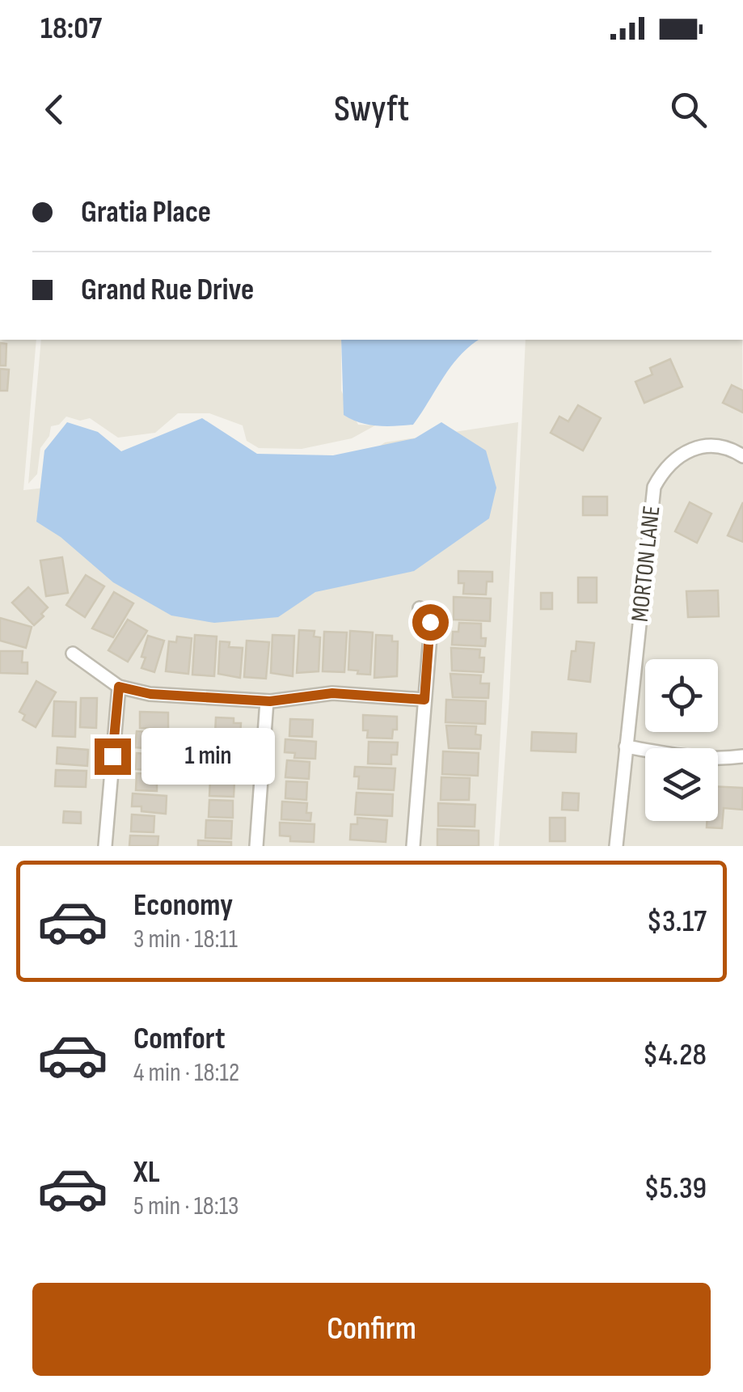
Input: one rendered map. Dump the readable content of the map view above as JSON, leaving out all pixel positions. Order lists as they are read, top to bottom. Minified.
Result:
{"streets":{"street":["MORTON LANE"]},"page":{"status":"18:07","header":"Swyft","banner":["Gratia Place","Grand Rue Drive"],"bubble":"1 min","list":[{"name":"Economy","note":"3 min · 18:11","value":"$3.17"},{"name":"Comfort","note":"4 min · 18:12","value":"$4.28"},{"name":"XL","note":"5 min · 18:13","value":"$5.39"}],"buttons":"Confirm"}}
